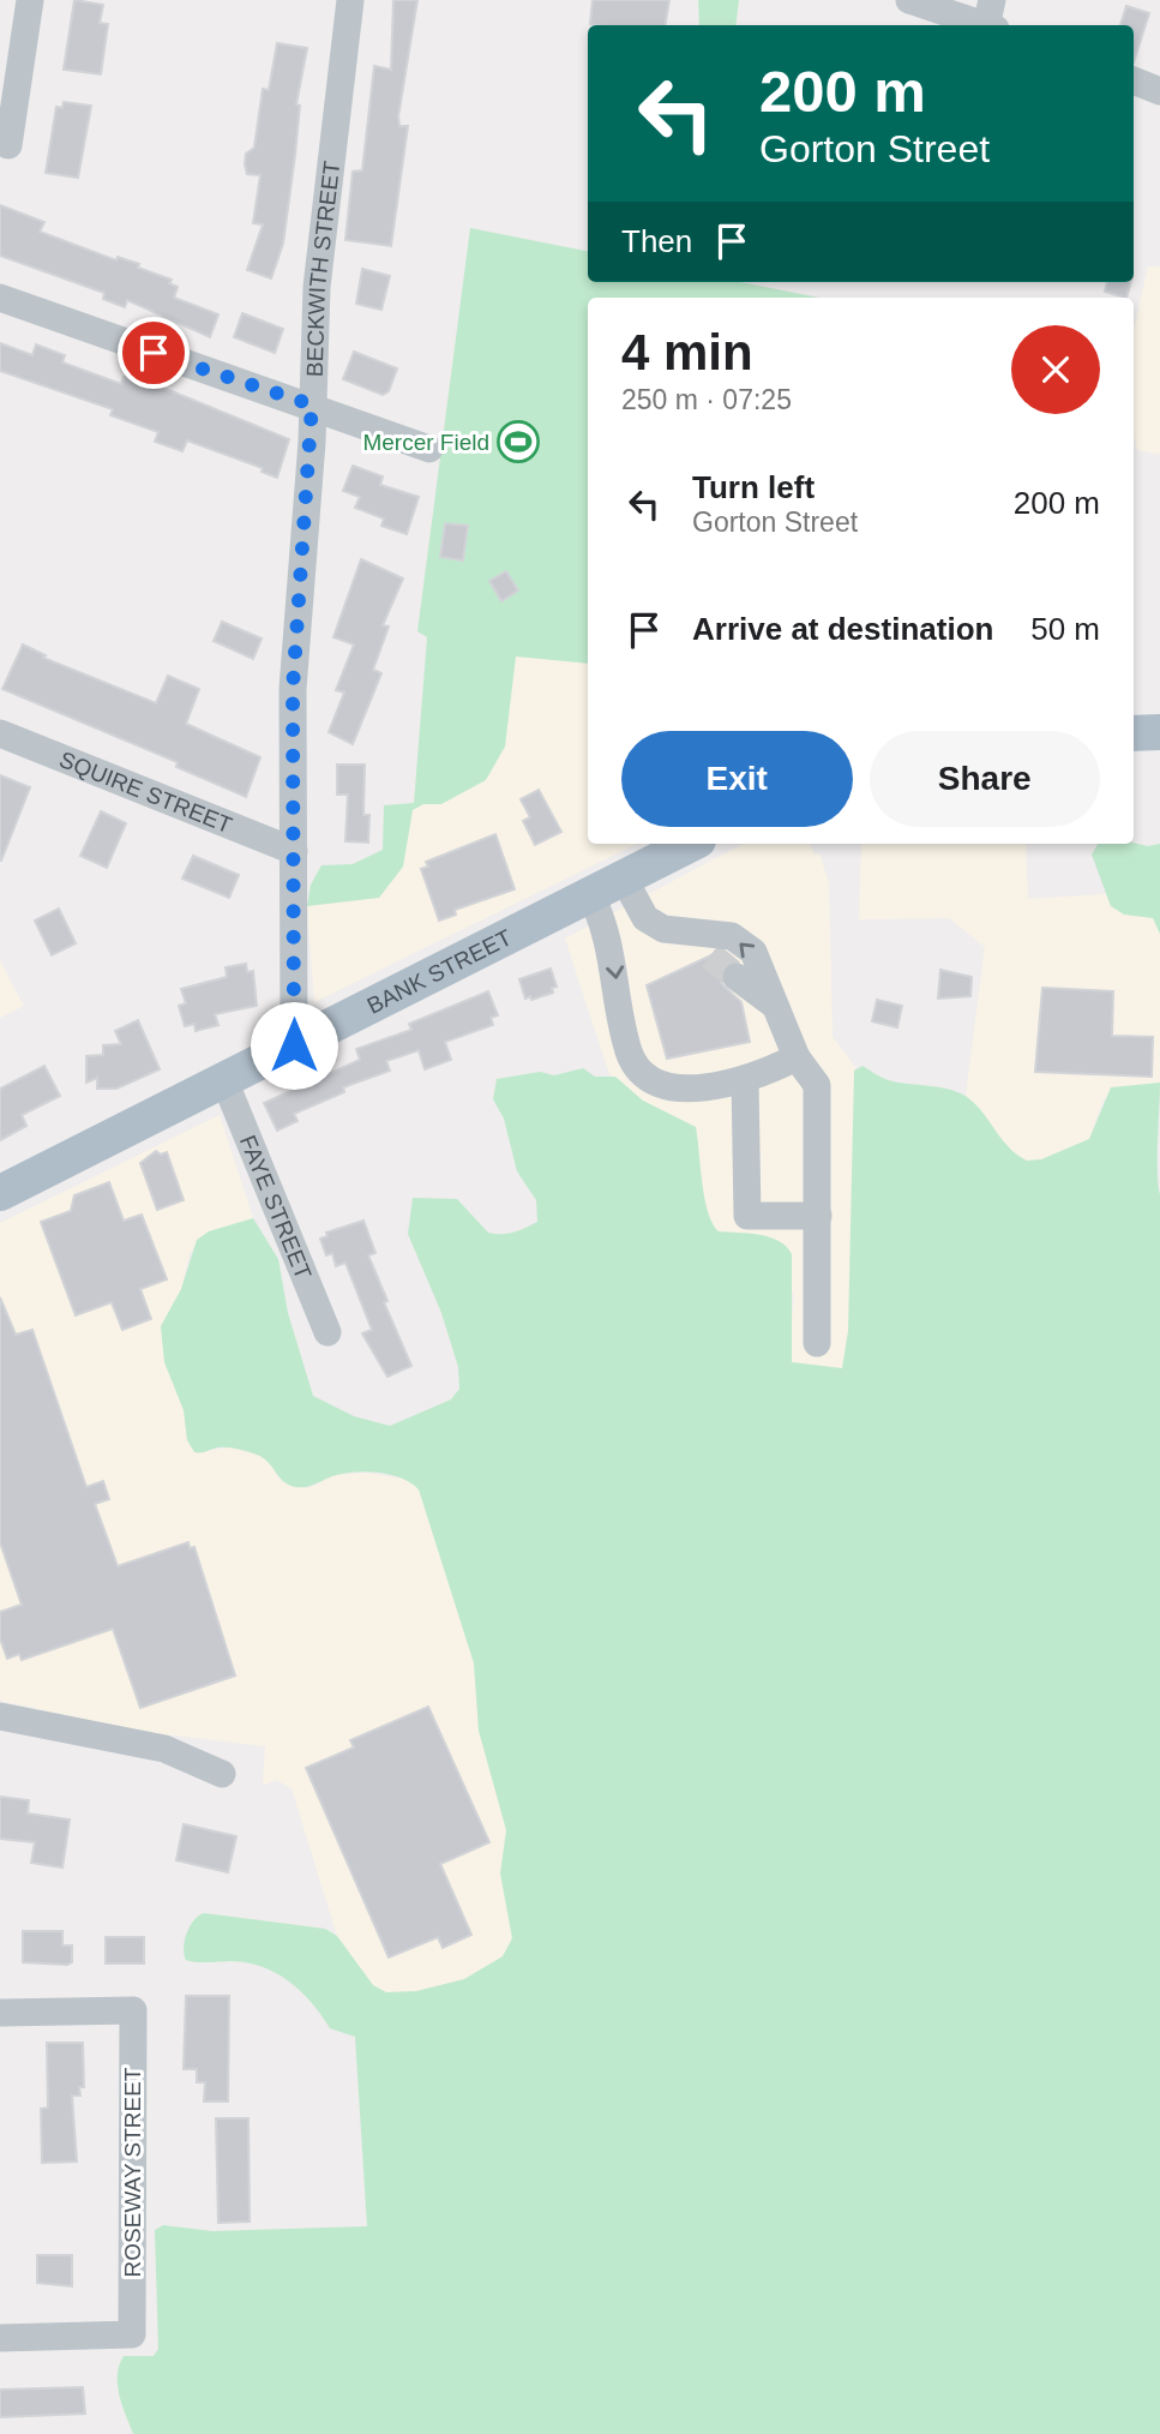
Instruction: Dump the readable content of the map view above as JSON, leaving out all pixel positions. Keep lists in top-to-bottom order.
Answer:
{
  "streets": {
    "main road": ["BANK STREET"],
    "street": [
      "BECKWITH STREET",
      "SQUIRE STREET",
      "FAYE STREET",
      "ROSEWAY STREET"
    ]
  },
  "crossings": [
    ["BECKWITH STREET", "SQUIRE STREET"],
    ["BECKWITH STREET", "BANK STREET"],
    ["BANK STREET", "FAYE STREET"]
  ],
  "places": {
    "sports": ["Mercer Field"]
  },
  "page": {
    "turn": ["200 m", "Gorton Street"],
    "then": "Then",
    "heading": ["4 min", "250 m · 07:25"],
    "list": [
      {
        "name": "Turn left",
        "note": "Gorton Street",
        "value": "200 m"
      },
      {
        "name": "Arrive at destination",
        "value": "50 m"
      }
    ],
    "buttons": ["Exit", "Share"]
  }
}
